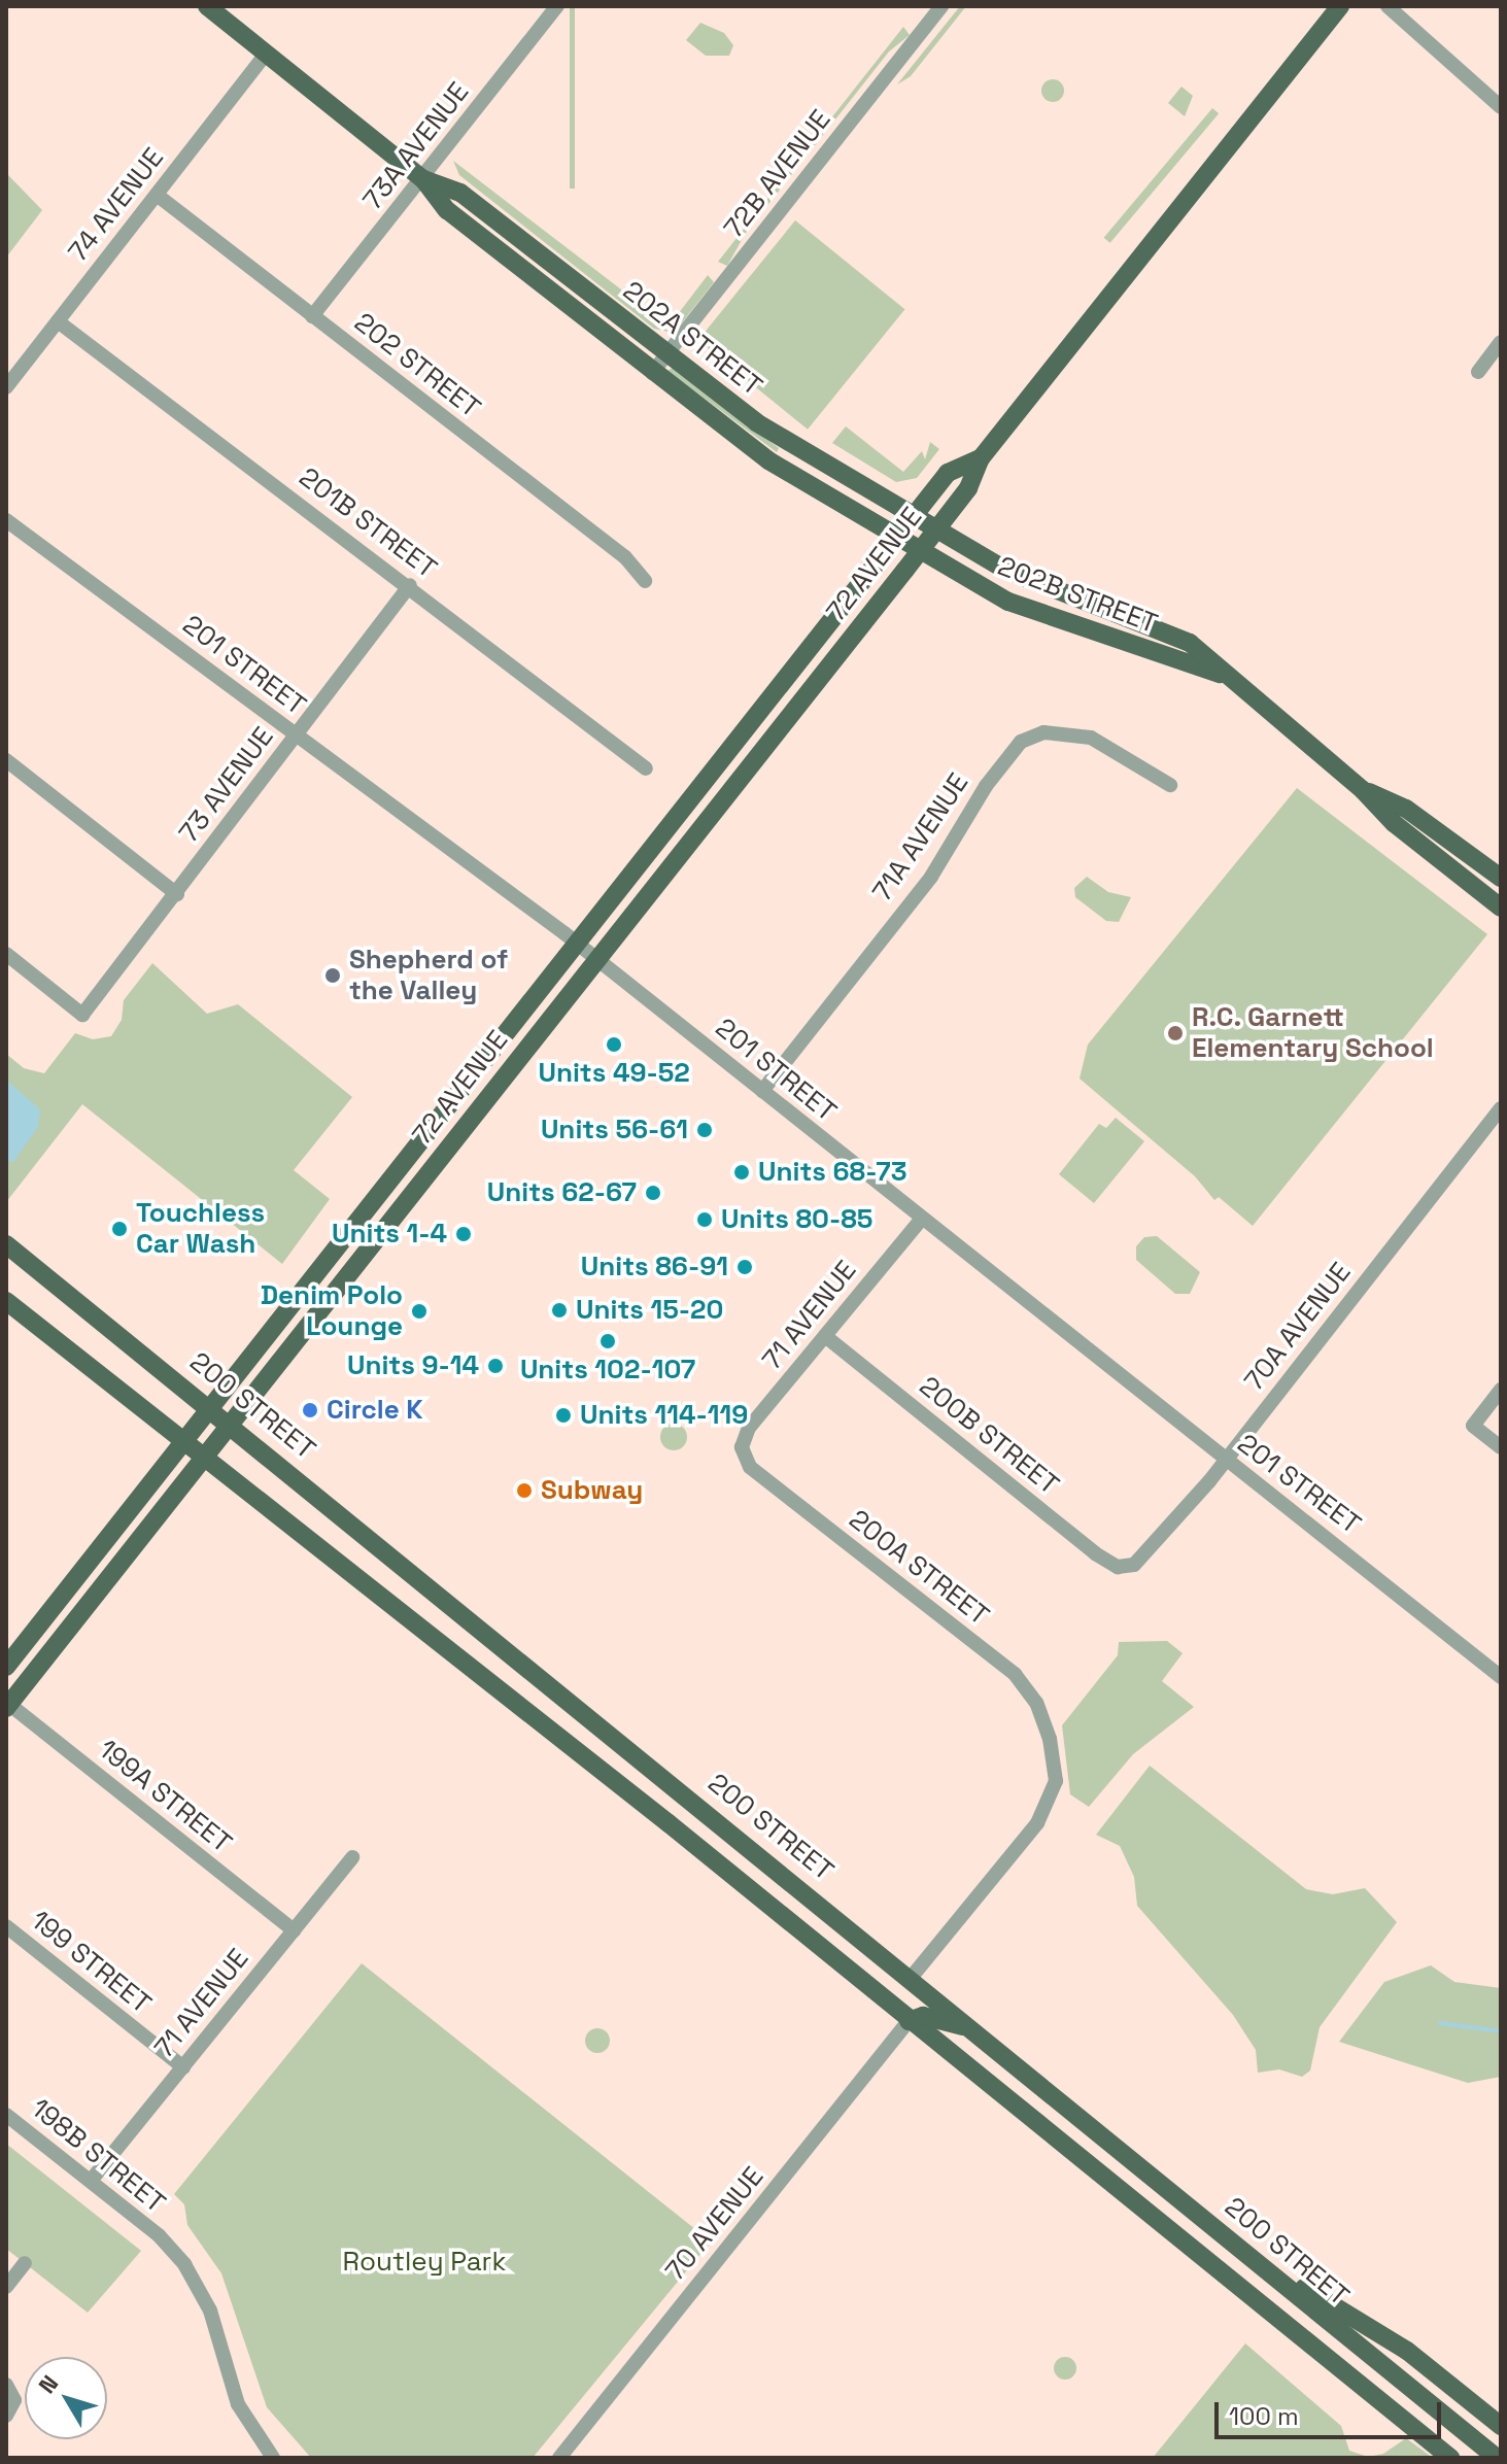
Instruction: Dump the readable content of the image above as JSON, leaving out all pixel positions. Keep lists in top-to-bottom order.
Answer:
{
  "streets": {
    "main road": [
      "202A STREET",
      "72 AVENUE",
      "202B STREET",
      "200 STREET"
    ],
    "street": [
      "73A AVENUE",
      "72B AVENUE",
      "74 AVENUE",
      "202 STREET",
      "201B STREET",
      "201 STREET",
      "73 AVENUE",
      "71A AVENUE",
      "71 AVENUE",
      "70A AVENUE",
      "200B STREET",
      "200A STREET",
      "199A STREET",
      "199 STREET",
      "198B STREET",
      "70 AVENUE"
    ]
  },
  "crossings": [
    ["73A AVENUE", "202A STREET"],
    ["73A AVENUE", "202 STREET"],
    ["72B AVENUE", "202A STREET"],
    ["74 AVENUE", "202A STREET"],
    ["74 AVENUE", "202 STREET"],
    ["74 AVENUE", "201B STREET"],
    ["202A STREET", "72 AVENUE"],
    ["202A STREET", "202B STREET"],
    ["201B STREET", "73 AVENUE"],
    ["72 AVENUE", "202B STREET"],
    ["72 AVENUE", "201 STREET"],
    ["72 AVENUE", "200 STREET"],
    ["72 AVENUE", "199A STREET"],
    ["201 STREET", "73 AVENUE"],
    ["201 STREET", "71A AVENUE"],
    ["201 STREET", "71 AVENUE"],
    ["201 STREET", "70A AVENUE"],
    ["71 AVENUE", "200B STREET"],
    ["71 AVENUE", "200A STREET"],
    ["71 AVENUE", "199A STREET"],
    ["71 AVENUE", "199 STREET"],
    ["71 AVENUE", "198B STREET"],
    ["70A AVENUE", "200B STREET"],
    ["200 STREET", "200A STREET"],
    ["200 STREET", "70 AVENUE"]
  ],
  "parks": ["Routley Park"],
  "places": [
    "Shepherd of the Valley",
    "R.C. Garnett Elementary School",
    "Units 49-52",
    "Units 56-61",
    "Units 68-73",
    "Units 62-67",
    "Units 80-85",
    "Touchless Car Wash",
    "Units 1-4",
    "Units 86-91",
    "Units 15-20",
    "Denim Polo Lounge",
    "Units 102-107",
    "Units 9-14",
    "Circle K",
    "Units 114-119",
    "Subway"
  ],
  "scale_bar": "100 m",
  "north": "top left"
}
